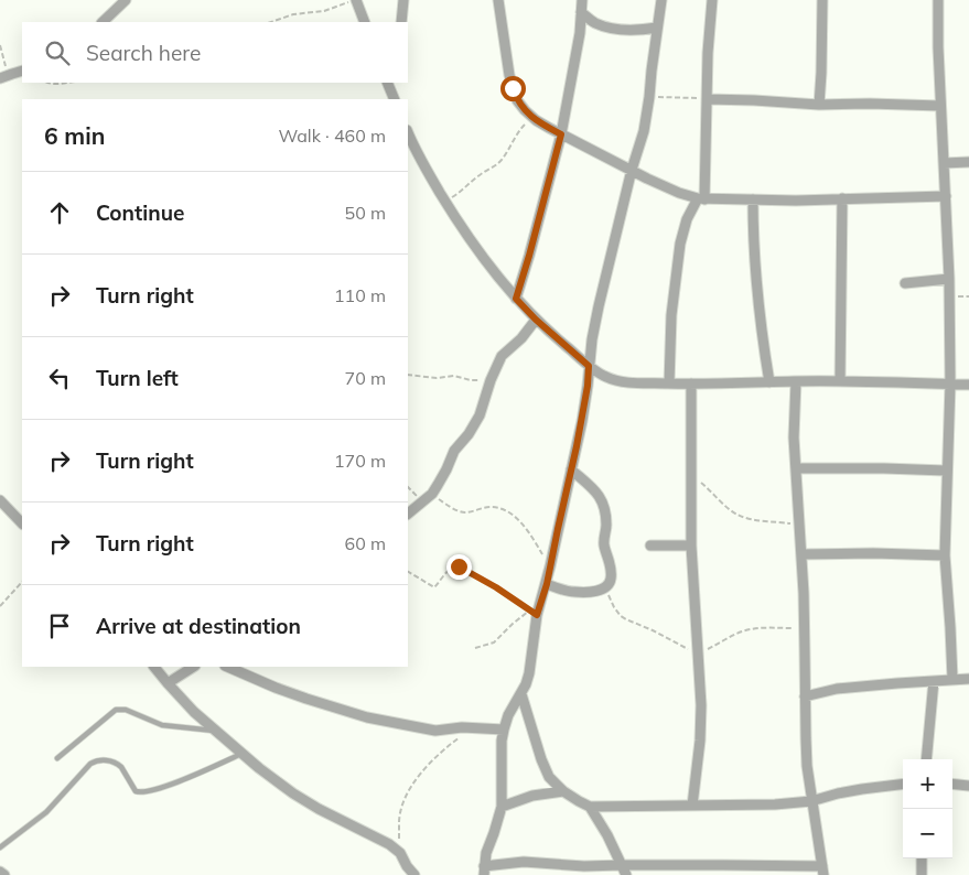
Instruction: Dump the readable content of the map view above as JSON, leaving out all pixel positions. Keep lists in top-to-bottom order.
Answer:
{
  "page": {
    "search": "Search here",
    "heading": ["6 min", "Walk · 460 m"],
    "list": [
      ["Continue", "50 m"],
      ["Turn right", "110 m"],
      ["Turn left", "70 m"],
      ["Turn right", "170 m"],
      ["Turn right", "60 m"],
      "Arrive at destination"
    ],
    "map_buttons": ["+", "−"]
  }
}
